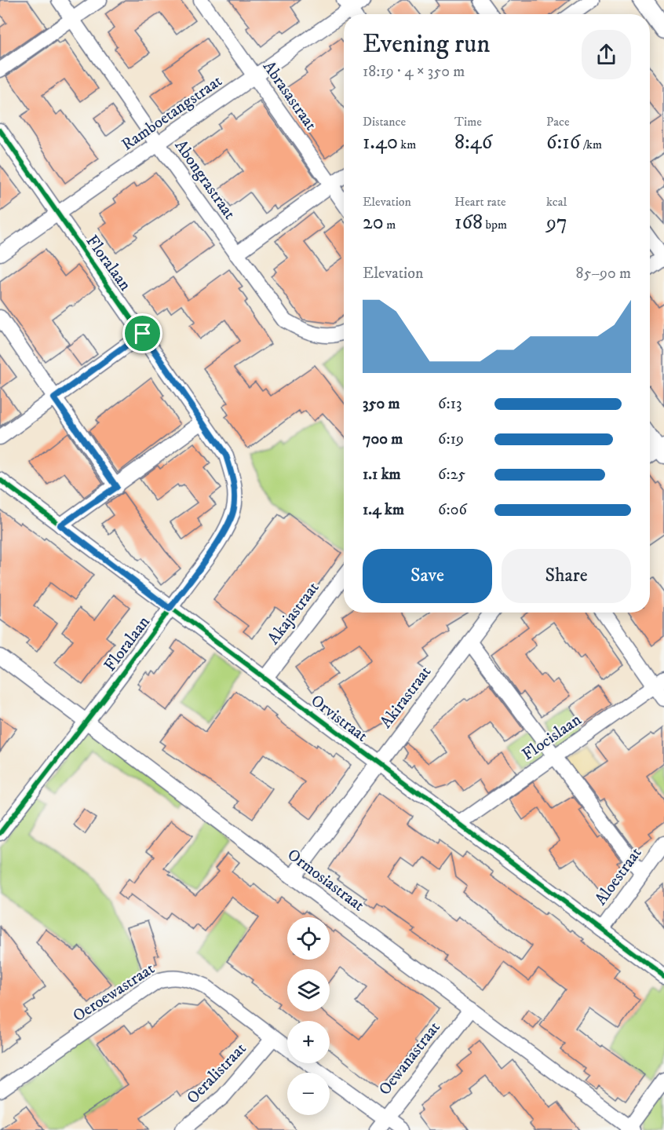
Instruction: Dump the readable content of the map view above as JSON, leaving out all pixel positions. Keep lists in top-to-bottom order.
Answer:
{
  "streets": {
    "street": [
      "Abrasastraat",
      "Ramboetangstraat",
      "Abongrastraat",
      "Floralaan",
      "Akajastraat",
      "Akirastraat",
      "Orvistraat",
      "Flocislaan",
      "Aloestraat",
      "Ormosiastraat",
      "Oeroewastraat",
      "Oewanastraat",
      "Oeralistraat"
    ]
  },
  "crossings": [
    ["Abrasastraat", "Ramboetangstraat"],
    ["Ramboetangstraat", "Abongrastraat"],
    ["Ramboetangstraat", "Floralaan"],
    ["Floralaan", "Orvistraat"],
    ["Floralaan", "Ormosiastraat"],
    ["Akajastraat", "Orvistraat"],
    ["Akirastraat", "Orvistraat"],
    ["Akirastraat", "Ormosiastraat"],
    ["Orvistraat", "Flocislaan"],
    ["Orvistraat", "Aloestraat"],
    ["Ormosiastraat", "Oewanastraat"],
    ["Oeroewastraat", "Oewanastraat"],
    ["Oeroewastraat", "Oeralistraat"]
  ],
  "page": {
    "heading": ["Evening run", "18:19 · 4 × 350 m"],
    "stats": [
      ["Distance", "1.40 km"],
      ["Time", "8:46"],
      ["Pace", "6:16 /km"],
      ["Elevation", "20 m"],
      ["Heart rate", "168 bpm"],
      ["kcal", "97"]
    ],
    "chart": ["Elevation", "85–90 m"],
    "list": [
      {
        "name": "350 m",
        "note": "6:13"
      },
      {
        "name": "700 m",
        "note": "6:19"
      },
      {
        "name": "1.1 km",
        "note": "6:25"
      },
      {
        "name": "1.4 km",
        "note": "6:06"
      }
    ],
    "buttons": ["Save", "Share"],
    "map_buttons": ["+", "−"]
  }
}
